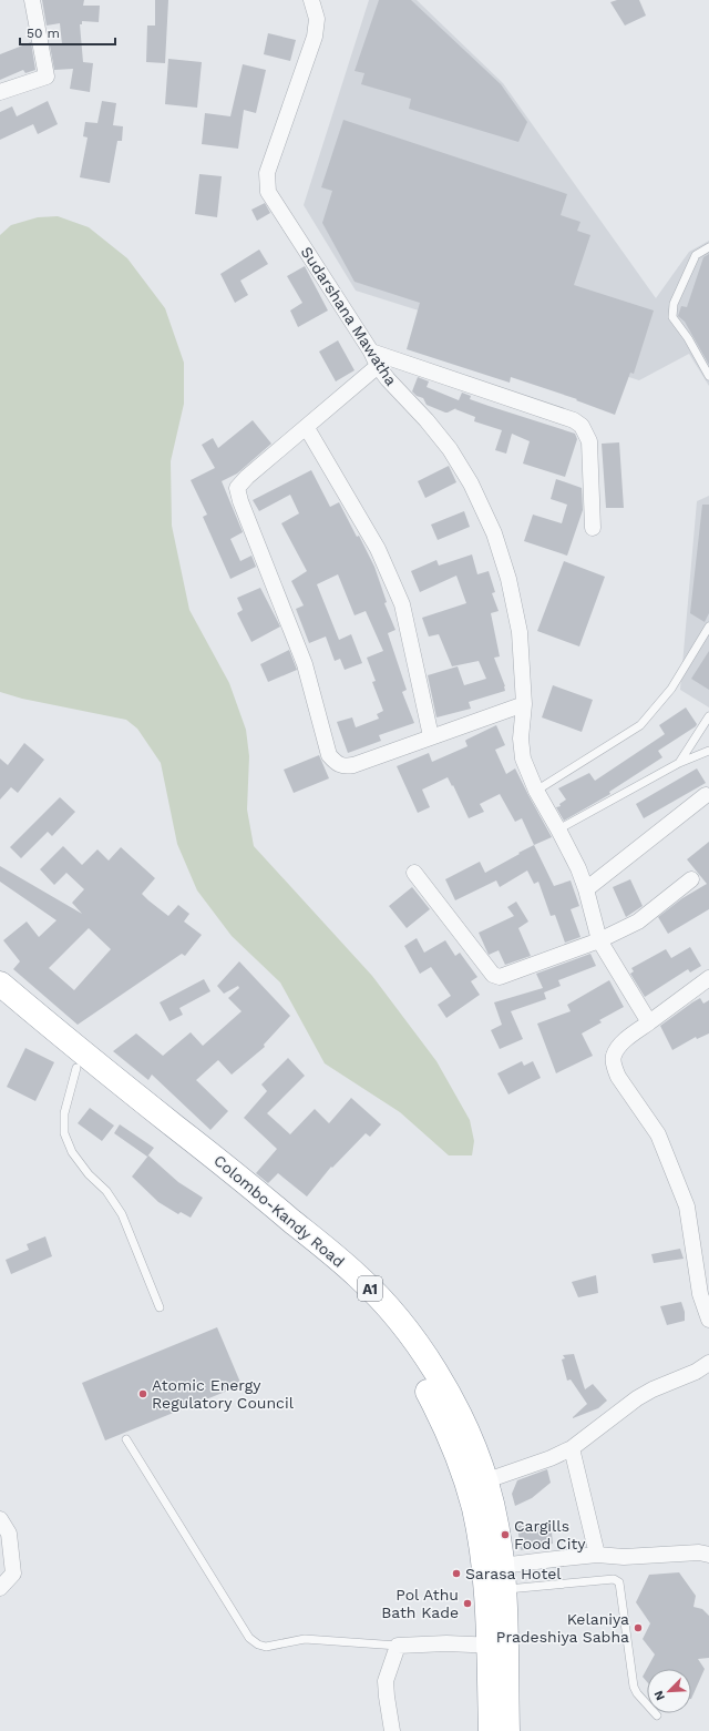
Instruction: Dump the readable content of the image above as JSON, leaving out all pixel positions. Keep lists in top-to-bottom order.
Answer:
{
  "streets": {
    "highway": ["Colombo-Kandy Road", "A1"],
    "street": ["Sudarshana Mawatha"]
  },
  "places": [
    "Atomic Energy Regulatory Council",
    "Cargills Food City",
    "Sarasa Hotel",
    "Pol Athu Bath Kade",
    "Kelaniya Pradeshiya Sabha"
  ],
  "scale_bar": "50 m",
  "north": "bottom left"
}
